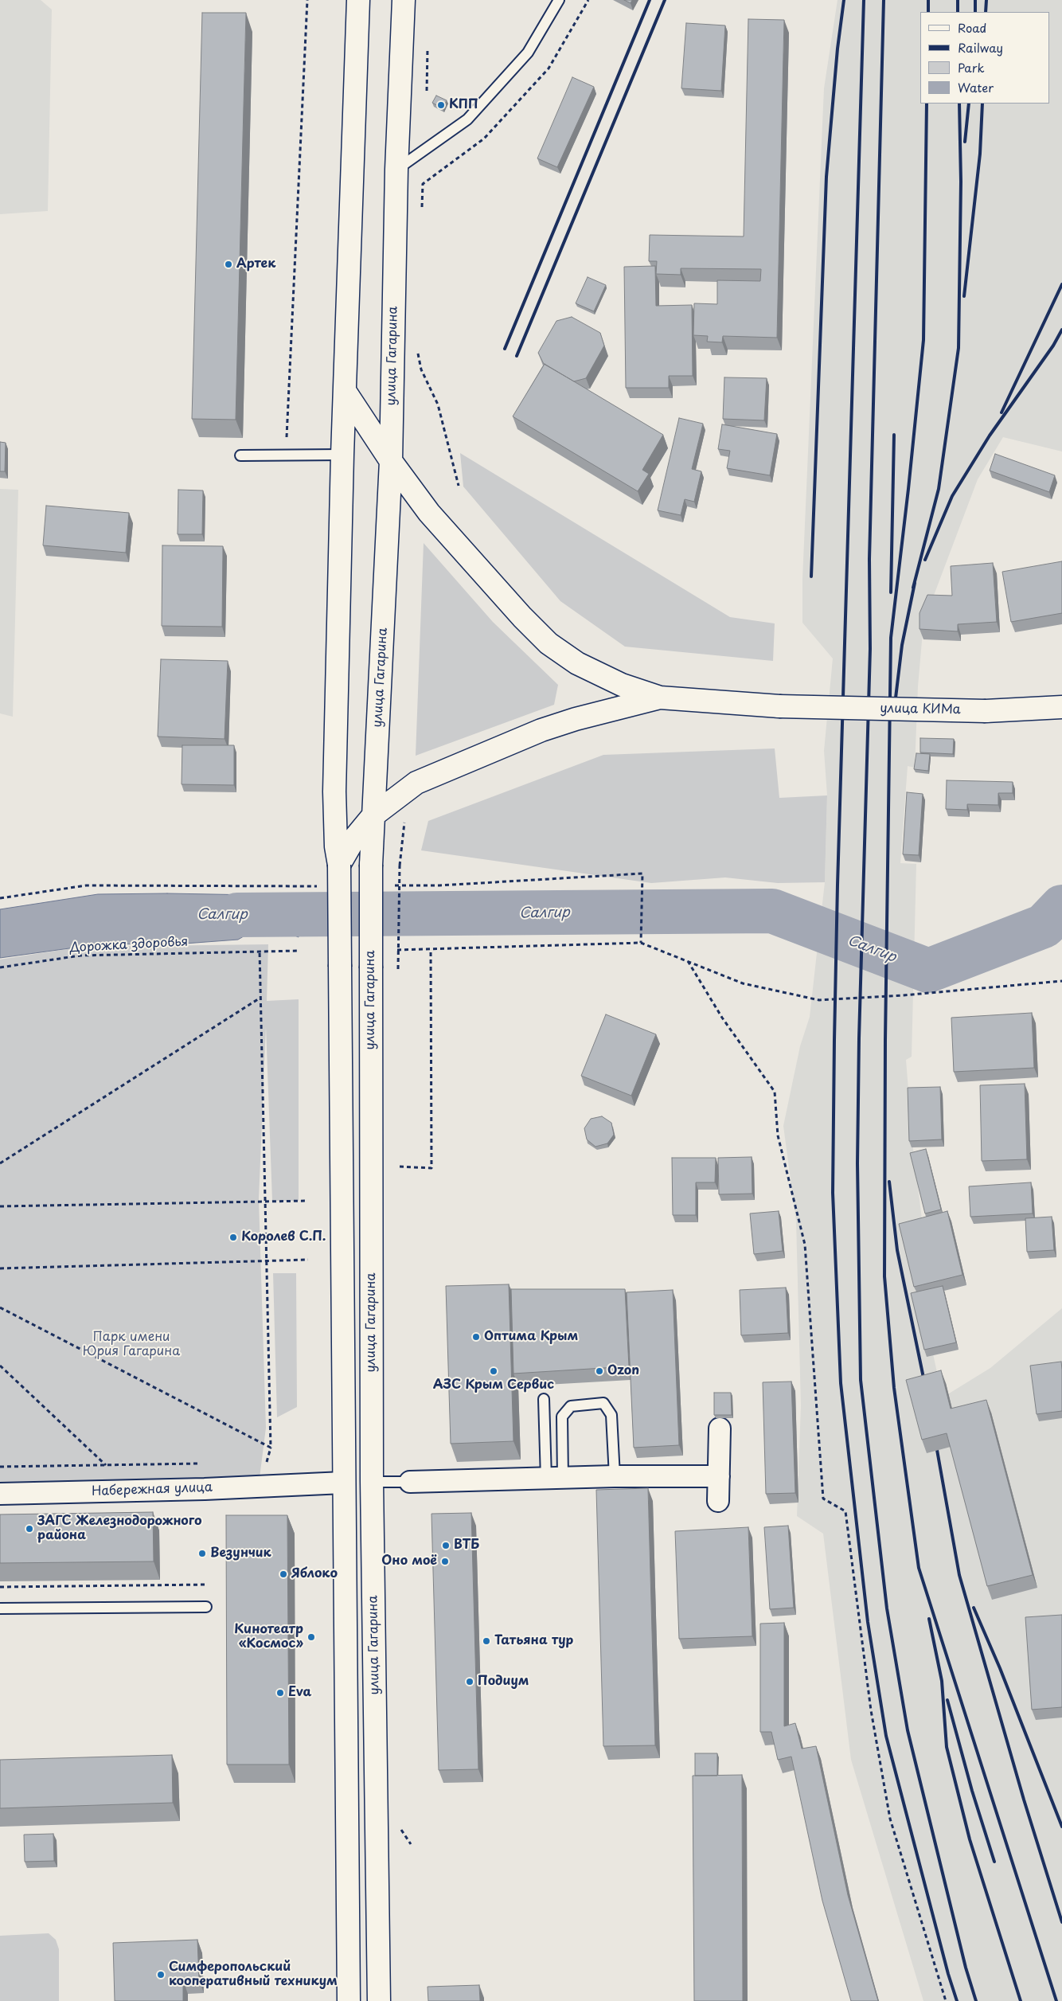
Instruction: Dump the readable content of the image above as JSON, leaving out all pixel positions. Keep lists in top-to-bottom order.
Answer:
{
  "streets": {
    "main road": ["улица Гагарина", "улица КИМа"],
    "street": ["Набережная улица"],
    "path": ["Дорожка здоровья"]
  },
  "water": ["Салгир"],
  "parks": ["Парк имени Юрия Гагарина"],
  "places": [
    "КПП",
    "Артек",
    "Королев С.П.",
    "Оптима Крым",
    "АЗС Крым Сервис",
    "Ozon",
    "ЗАГС Железнодорожного района",
    "ВТБ",
    "Везунчик",
    "Оно моё",
    "Яблоко",
    "Кинотеатр «Космос»",
    "Татьяна тур",
    "Подиум",
    "Eva",
    "Симферопольский кооперативный техникум"
  ],
  "legend": [
    "Road",
    "Railway",
    "Park",
    "Water"
  ]
}
